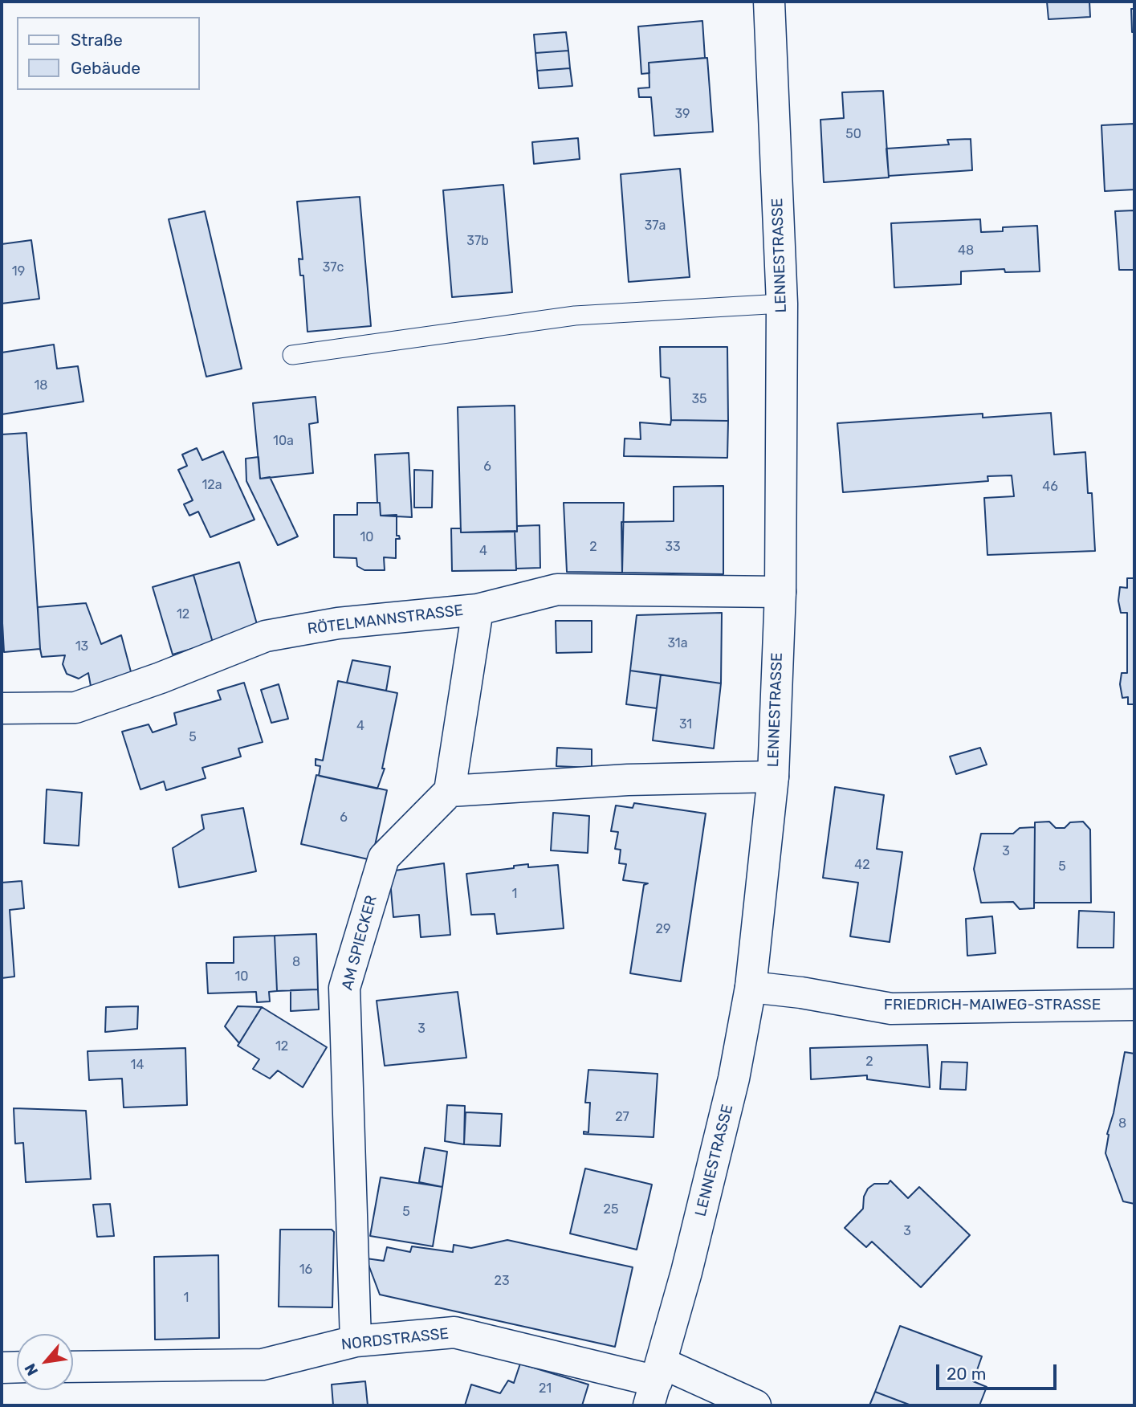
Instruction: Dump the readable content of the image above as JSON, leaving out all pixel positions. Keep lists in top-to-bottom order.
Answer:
{
  "streets": {
    "street": [
      "LENNESTRASSE",
      "RÖTELMANNSTRASSE",
      "AM SPIECKER",
      "FRIEDRICH-MAIWEG-STRASSE",
      "NORDSTRASSE"
    ]
  },
  "crossings": [
    ["LENNESTRASSE", "RÖTELMANNSTRASSE"],
    ["LENNESTRASSE", "FRIEDRICH-MAIWEG-STRASSE"],
    ["LENNESTRASSE", "NORDSTRASSE"],
    ["AM SPIECKER", "NORDSTRASSE"]
  ],
  "house_numbers": [
    "39",
    "50",
    "37a",
    "37b",
    "48",
    "37c",
    "19",
    "18",
    "35",
    "10a",
    "6",
    "12a",
    "46",
    "10",
    "2",
    "33",
    "4",
    "12",
    "31a",
    "13",
    "31",
    "4",
    "5",
    "6",
    "3",
    "42",
    "5",
    "1",
    "29",
    "8",
    "10",
    "3",
    "12",
    "2",
    "14",
    "27",
    "8",
    "25",
    "5",
    "3",
    "16",
    "23",
    "1",
    "21"
  ],
  "legend": ["Straße", "Gebäude"],
  "scale_bar": "20 m",
  "north": "bottom left"
}
